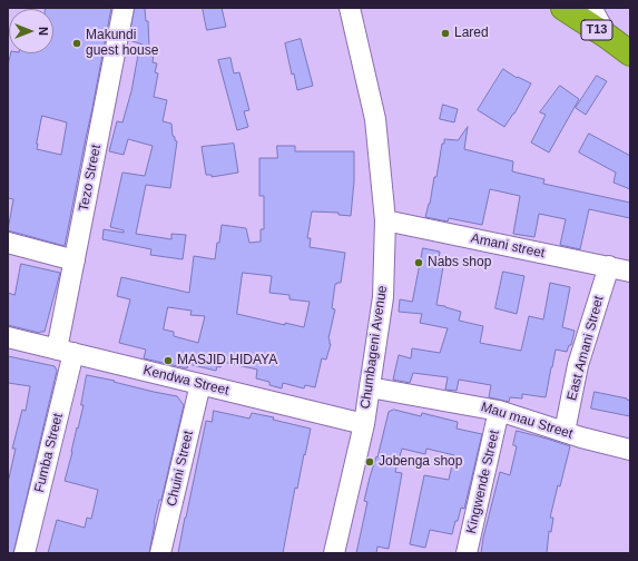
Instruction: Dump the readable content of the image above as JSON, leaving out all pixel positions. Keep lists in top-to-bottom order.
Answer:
{
  "streets": {
    "highway": ["T13"],
    "street": [
      "Tezo Street",
      "Amani street",
      "Chumbageni Avenue",
      "East Amani Street",
      "Kendwa Street",
      "Mau mau Street",
      "Fumba Street",
      "Chuini Street",
      "Kingwende Street"
    ]
  },
  "crossings": [
    ["Tezo Street", "Kendwa Street"],
    ["Tezo Street", "Fumba Street"],
    ["Amani street", "Chumbageni Avenue"],
    ["Amani street", "East Amani Street"],
    ["Chumbageni Avenue", "Kendwa Street"],
    ["Chumbageni Avenue", "Mau mau Street"],
    ["East Amani Street", "Mau mau Street"],
    ["Kendwa Street", "Fumba Street"],
    ["Kendwa Street", "Chuini Street"],
    ["Mau mau Street", "Kingwende Street"]
  ],
  "places": [
    "Lared",
    "Makundi guest house",
    "Nabs shop",
    "MASJID HIDAYA",
    "Jobenga shop"
  ],
  "north": "right"
}
